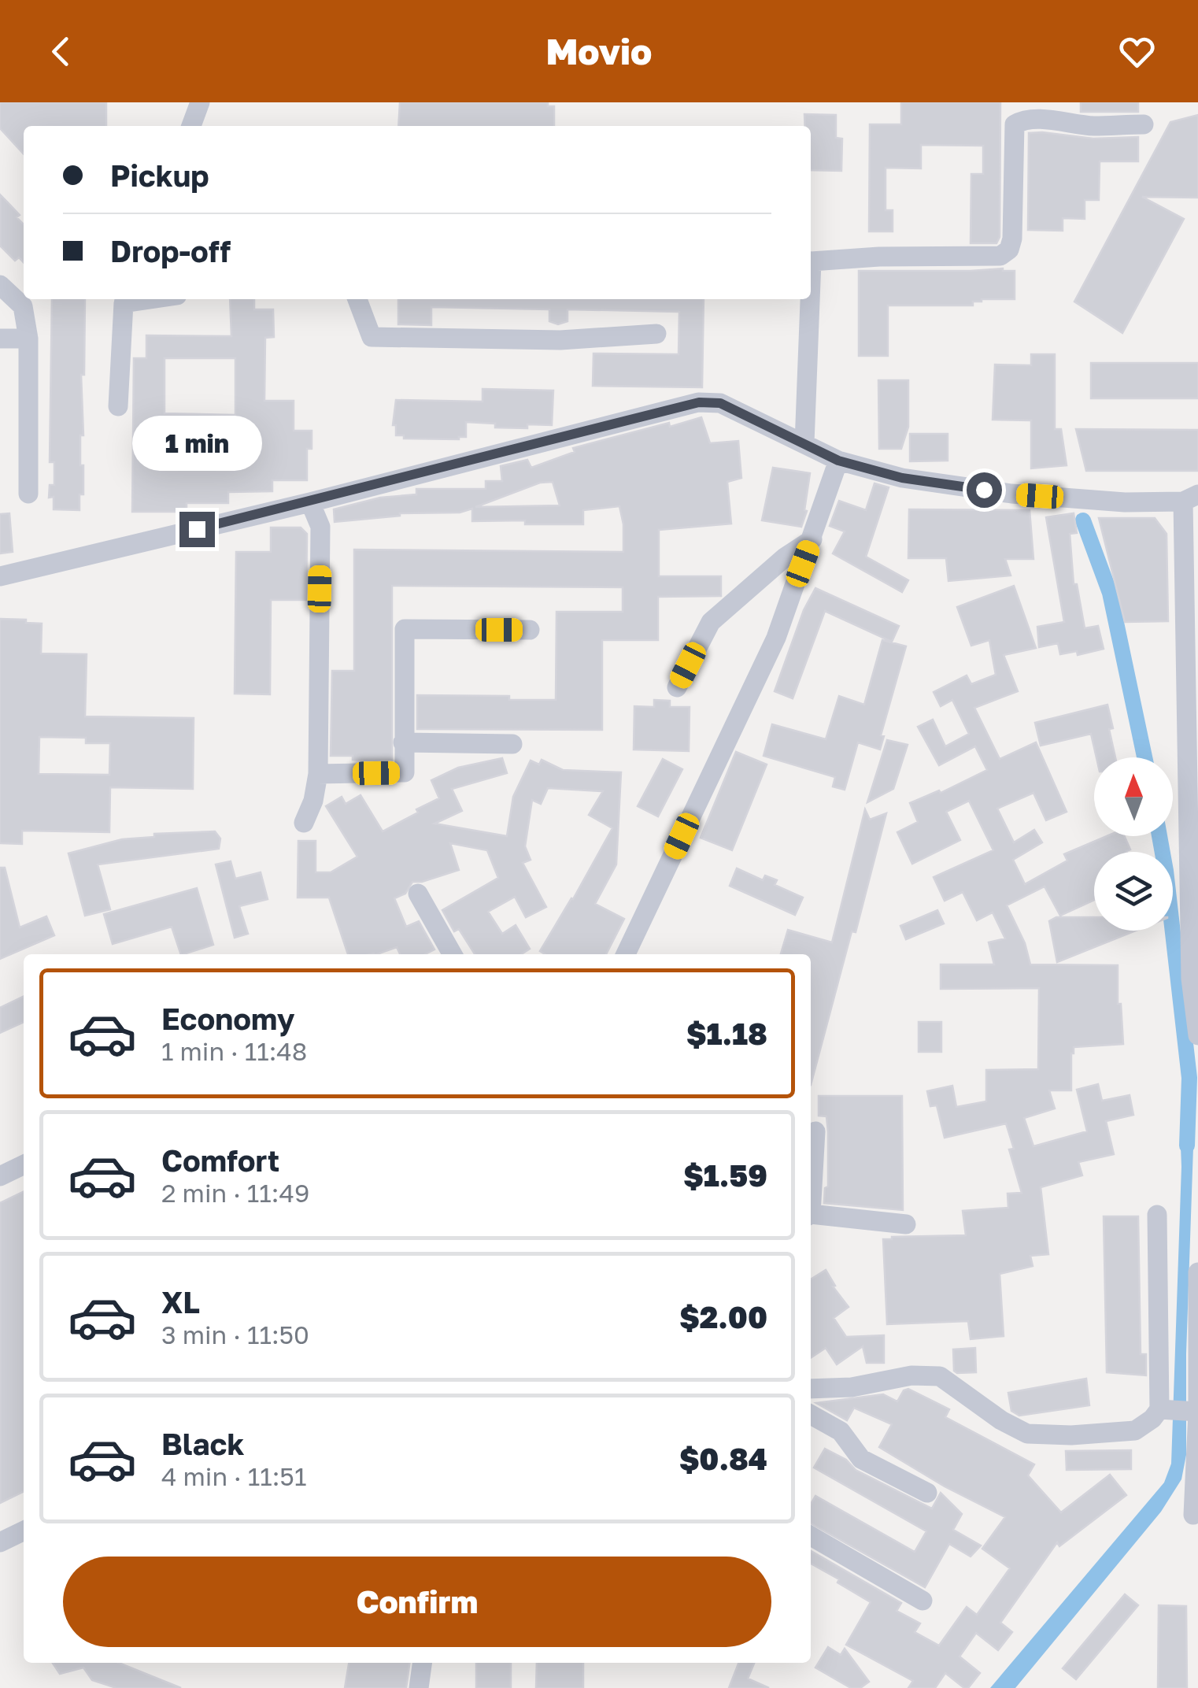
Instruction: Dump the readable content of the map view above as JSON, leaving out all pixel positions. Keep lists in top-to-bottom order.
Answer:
{
  "north": "top",
  "page": {
    "header": "Movio",
    "banner": ["Pickup", "Drop-off"],
    "bubble": "1 min",
    "list": [
      {
        "name": "Economy",
        "note": "1 min · 11:48",
        "value": "$1.18"
      },
      {
        "name": "Comfort",
        "note": "2 min · 11:49",
        "value": "$1.59"
      },
      {
        "name": "XL",
        "note": "3 min · 11:50",
        "value": "$2.00"
      },
      {
        "name": "Black",
        "note": "4 min · 11:51",
        "value": "$0.84"
      }
    ],
    "buttons": "Confirm"
  }
}
